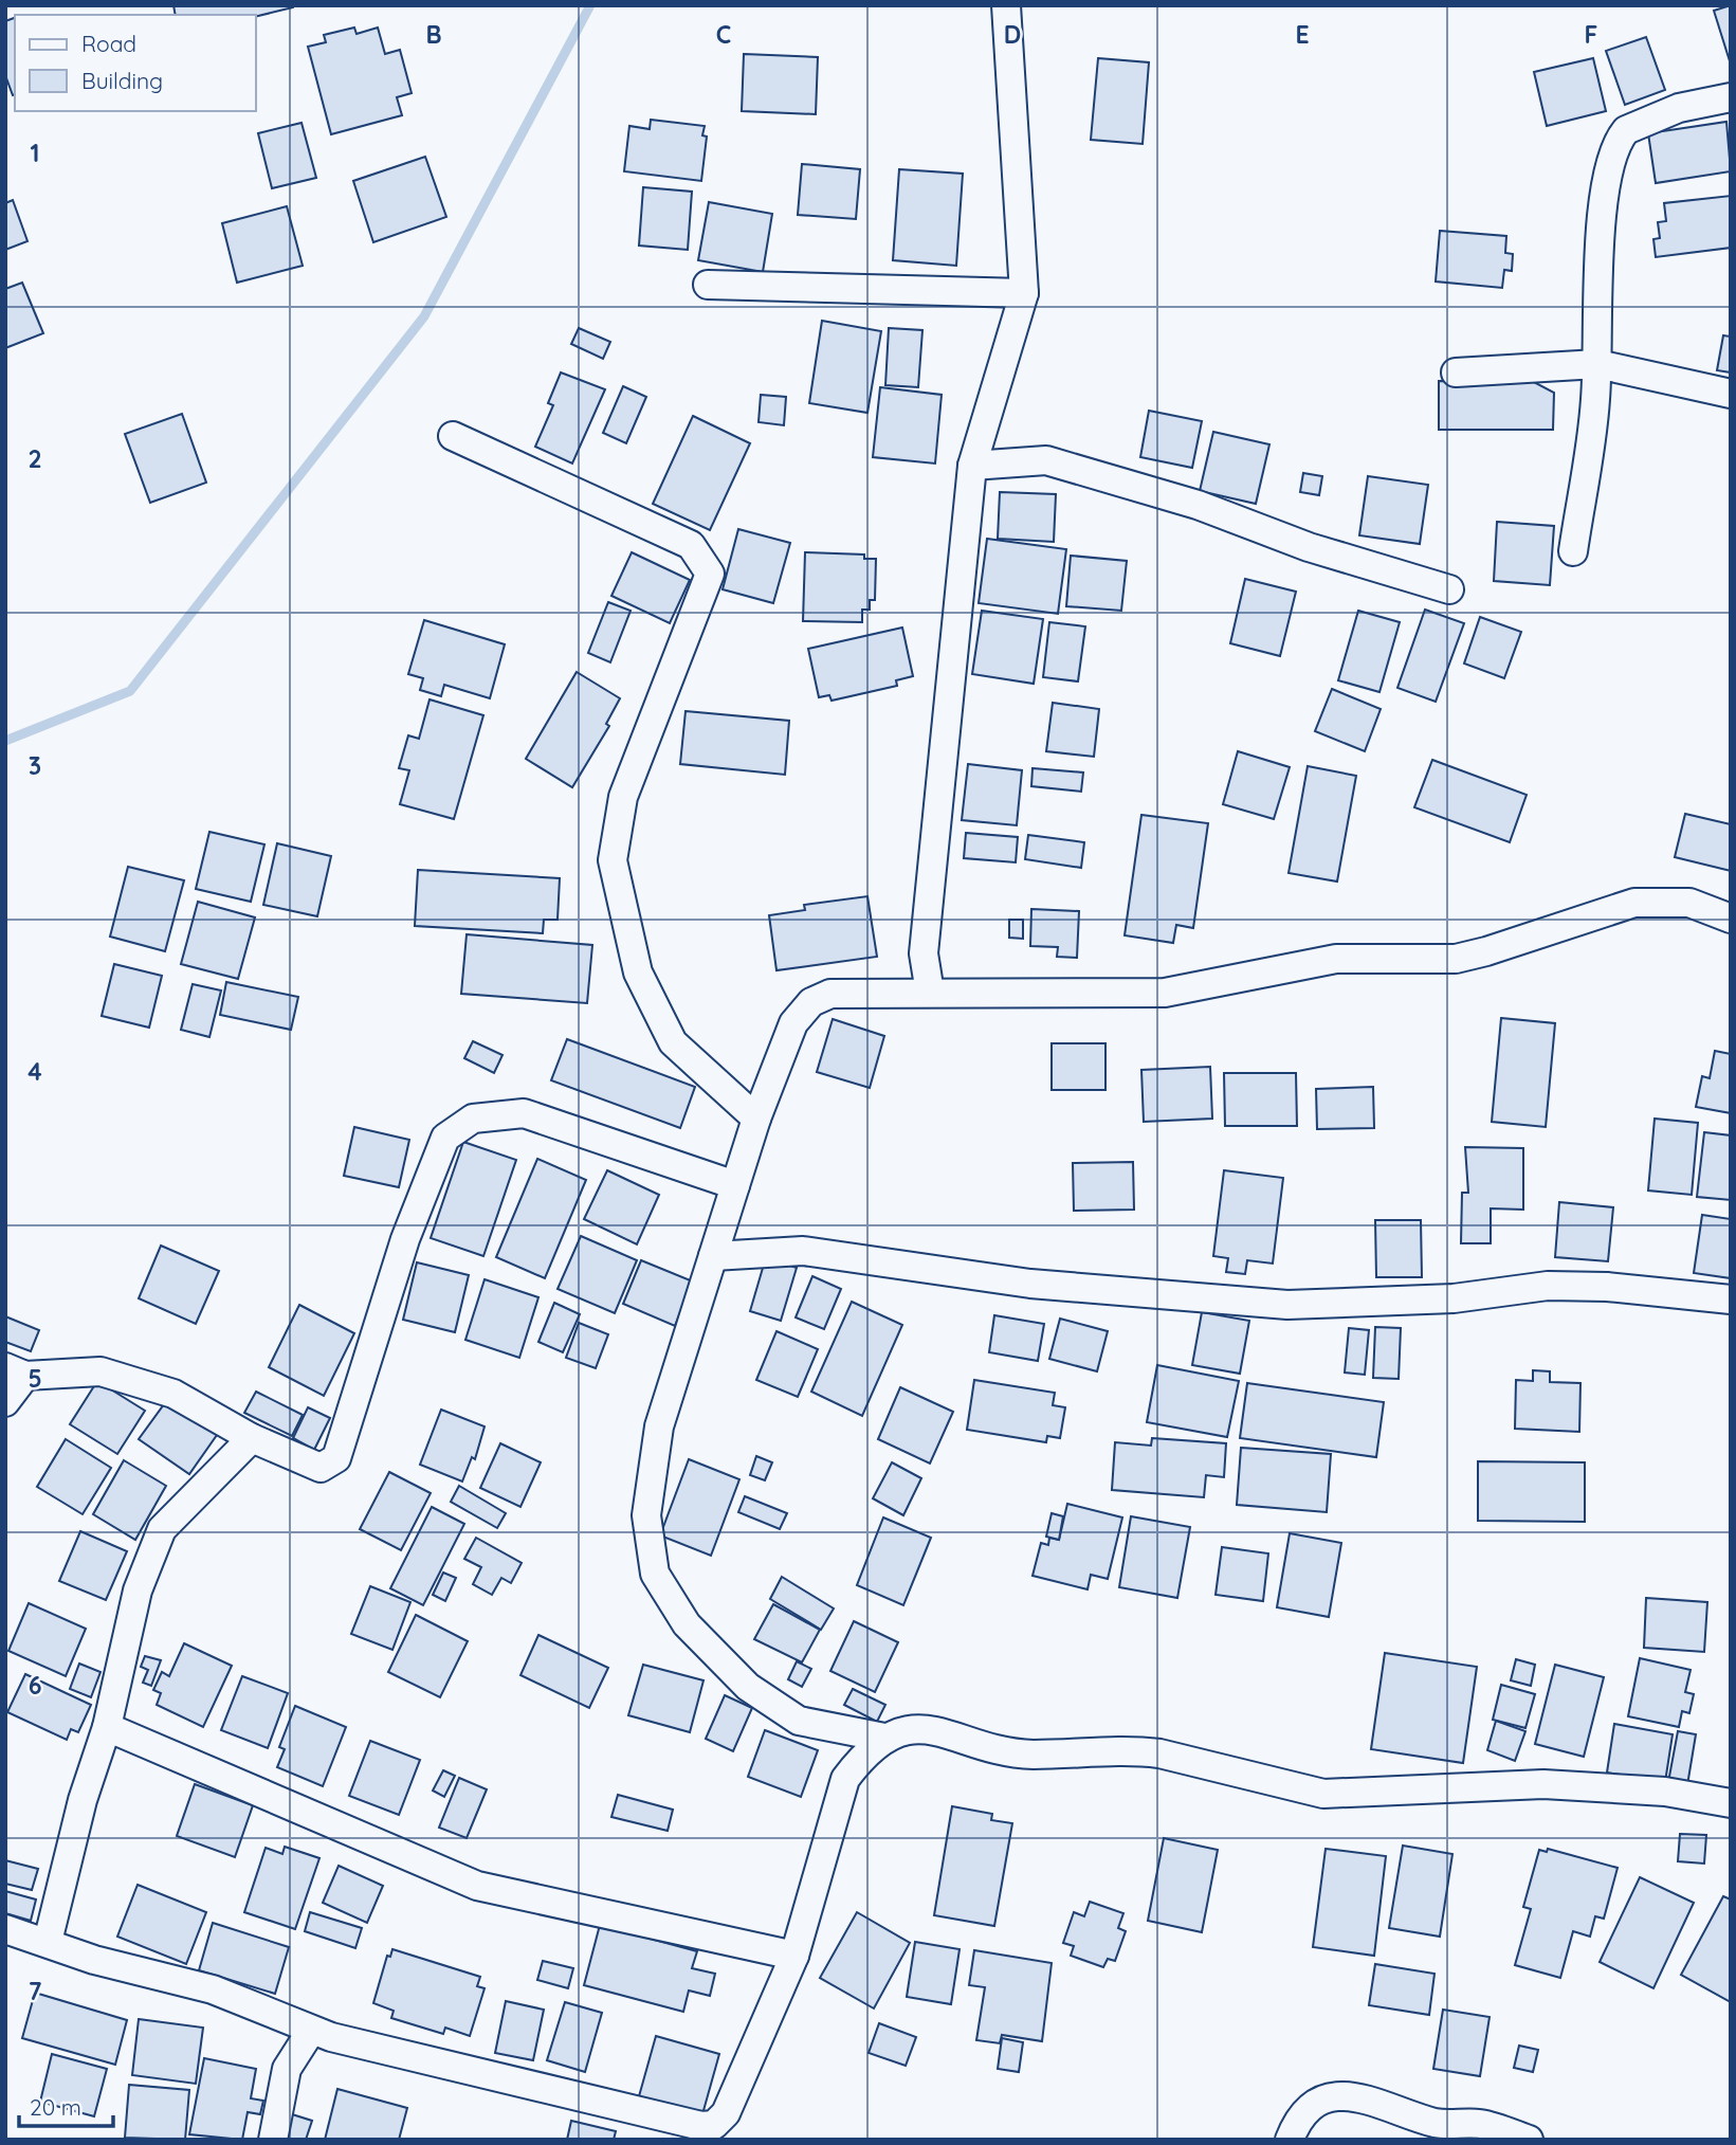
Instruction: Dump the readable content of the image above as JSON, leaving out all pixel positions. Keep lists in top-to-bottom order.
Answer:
{
  "legend": ["Road", "Building"],
  "scale_bar": "20 m",
  "grid": {
    "columns": [
      "B",
      "C",
      "D",
      "E",
      "F"
    ],
    "rows": [
      "1",
      "2",
      "3",
      "4",
      "5",
      "6",
      "7"
    ]
  }
}
